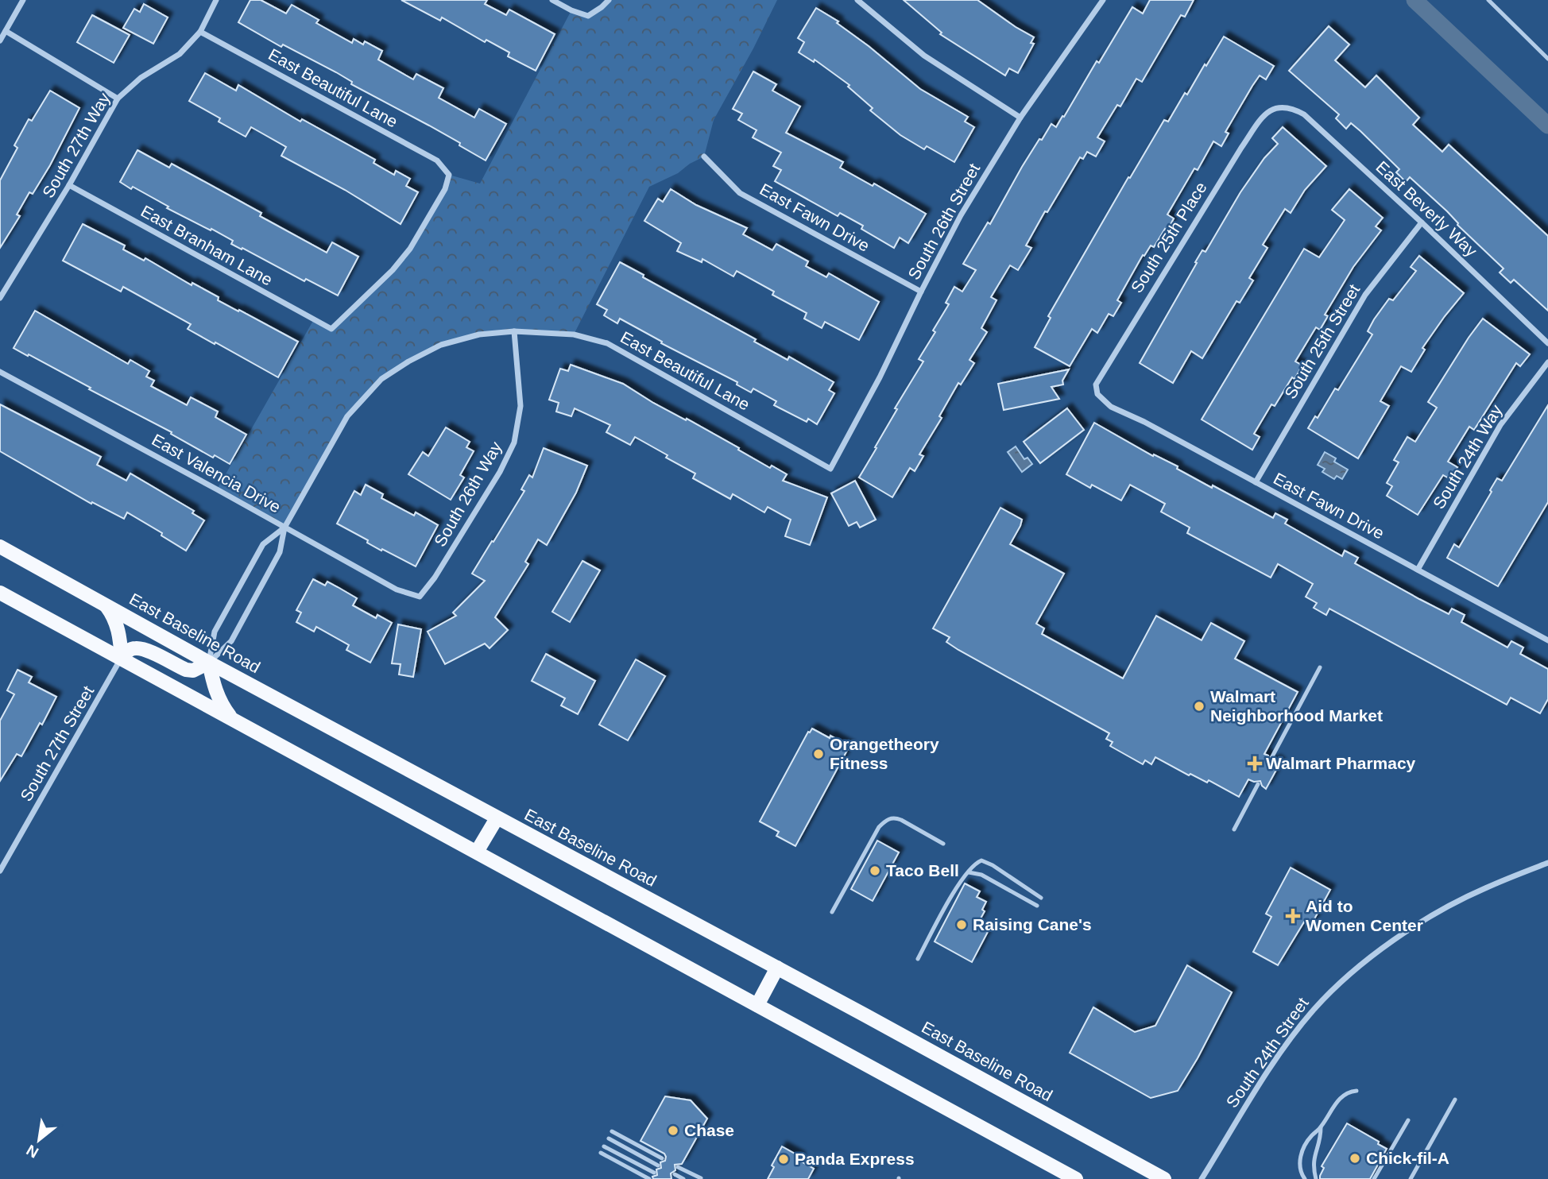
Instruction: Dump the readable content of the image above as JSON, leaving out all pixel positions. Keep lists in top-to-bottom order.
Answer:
{
  "streets": {
    "main road": ["East Baseline Road"],
    "street": [
      "East Beautiful Lane",
      "South 27th Way",
      "East Beverly Way",
      "East Fawn Drive",
      "South 26th Street",
      "South 25th Place",
      "East Branham Lane",
      "South 25th Street",
      "South 24th Way",
      "East Valencia Drive",
      "South 26th Way",
      "South 27th Street",
      "South 24th Street"
    ]
  },
  "crossings": [
    ["East Beautiful Lane", "South 27th Way"],
    ["East Beautiful Lane", "South 26th Street"],
    ["East Beautiful Lane", "East Branham Lane"],
    ["East Beautiful Lane", "South 26th Way"],
    ["South 27th Way", "East Branham Lane"],
    ["East Beverly Way", "South 25th Place"],
    ["East Beverly Way", "South 25th Street"],
    ["East Fawn Drive", "South 26th Street"],
    ["East Fawn Drive", "South 25th Place"],
    ["East Fawn Drive", "South 25th Street"],
    ["East Fawn Drive", "South 24th Way"],
    ["East Valencia Drive", "South 26th Way"]
  ],
  "places": {
    "other": [
      "Walmart Neighborhood Market",
      "Orangetheory Fitness",
      "Taco Bell",
      "Raising Cane's",
      "Chase",
      "Chick-fil-A",
      "Panda Express"
    ],
    "health": ["Walmart Pharmacy", "Aid to Women Center"]
  },
  "north": "bottom left"
}
